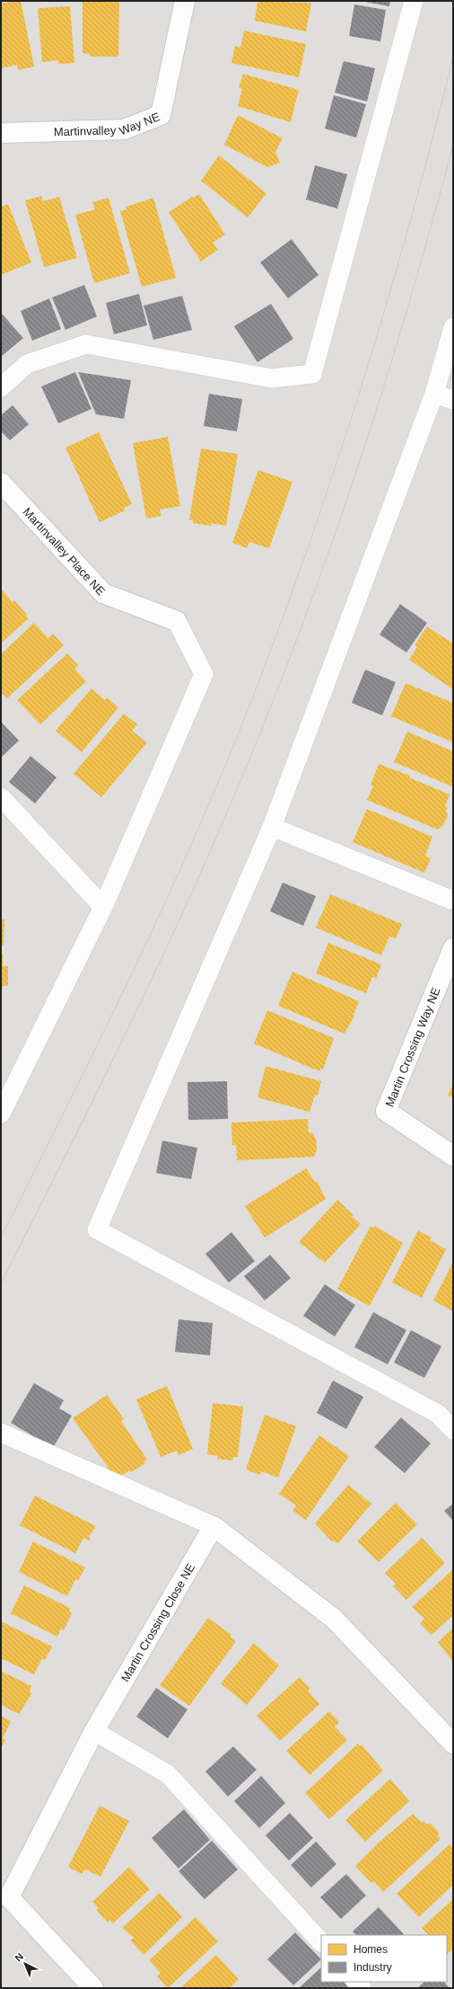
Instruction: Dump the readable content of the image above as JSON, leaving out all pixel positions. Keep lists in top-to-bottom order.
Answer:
{
  "streets": {
    "street": [
      "Martinvalley Way NE",
      "Martinvalley Place NE",
      "Martin Crossing Way NE",
      "Martin Crossing Close NE"
    ]
  },
  "legend": ["Homes", "Industry"],
  "north": "top left"
}
